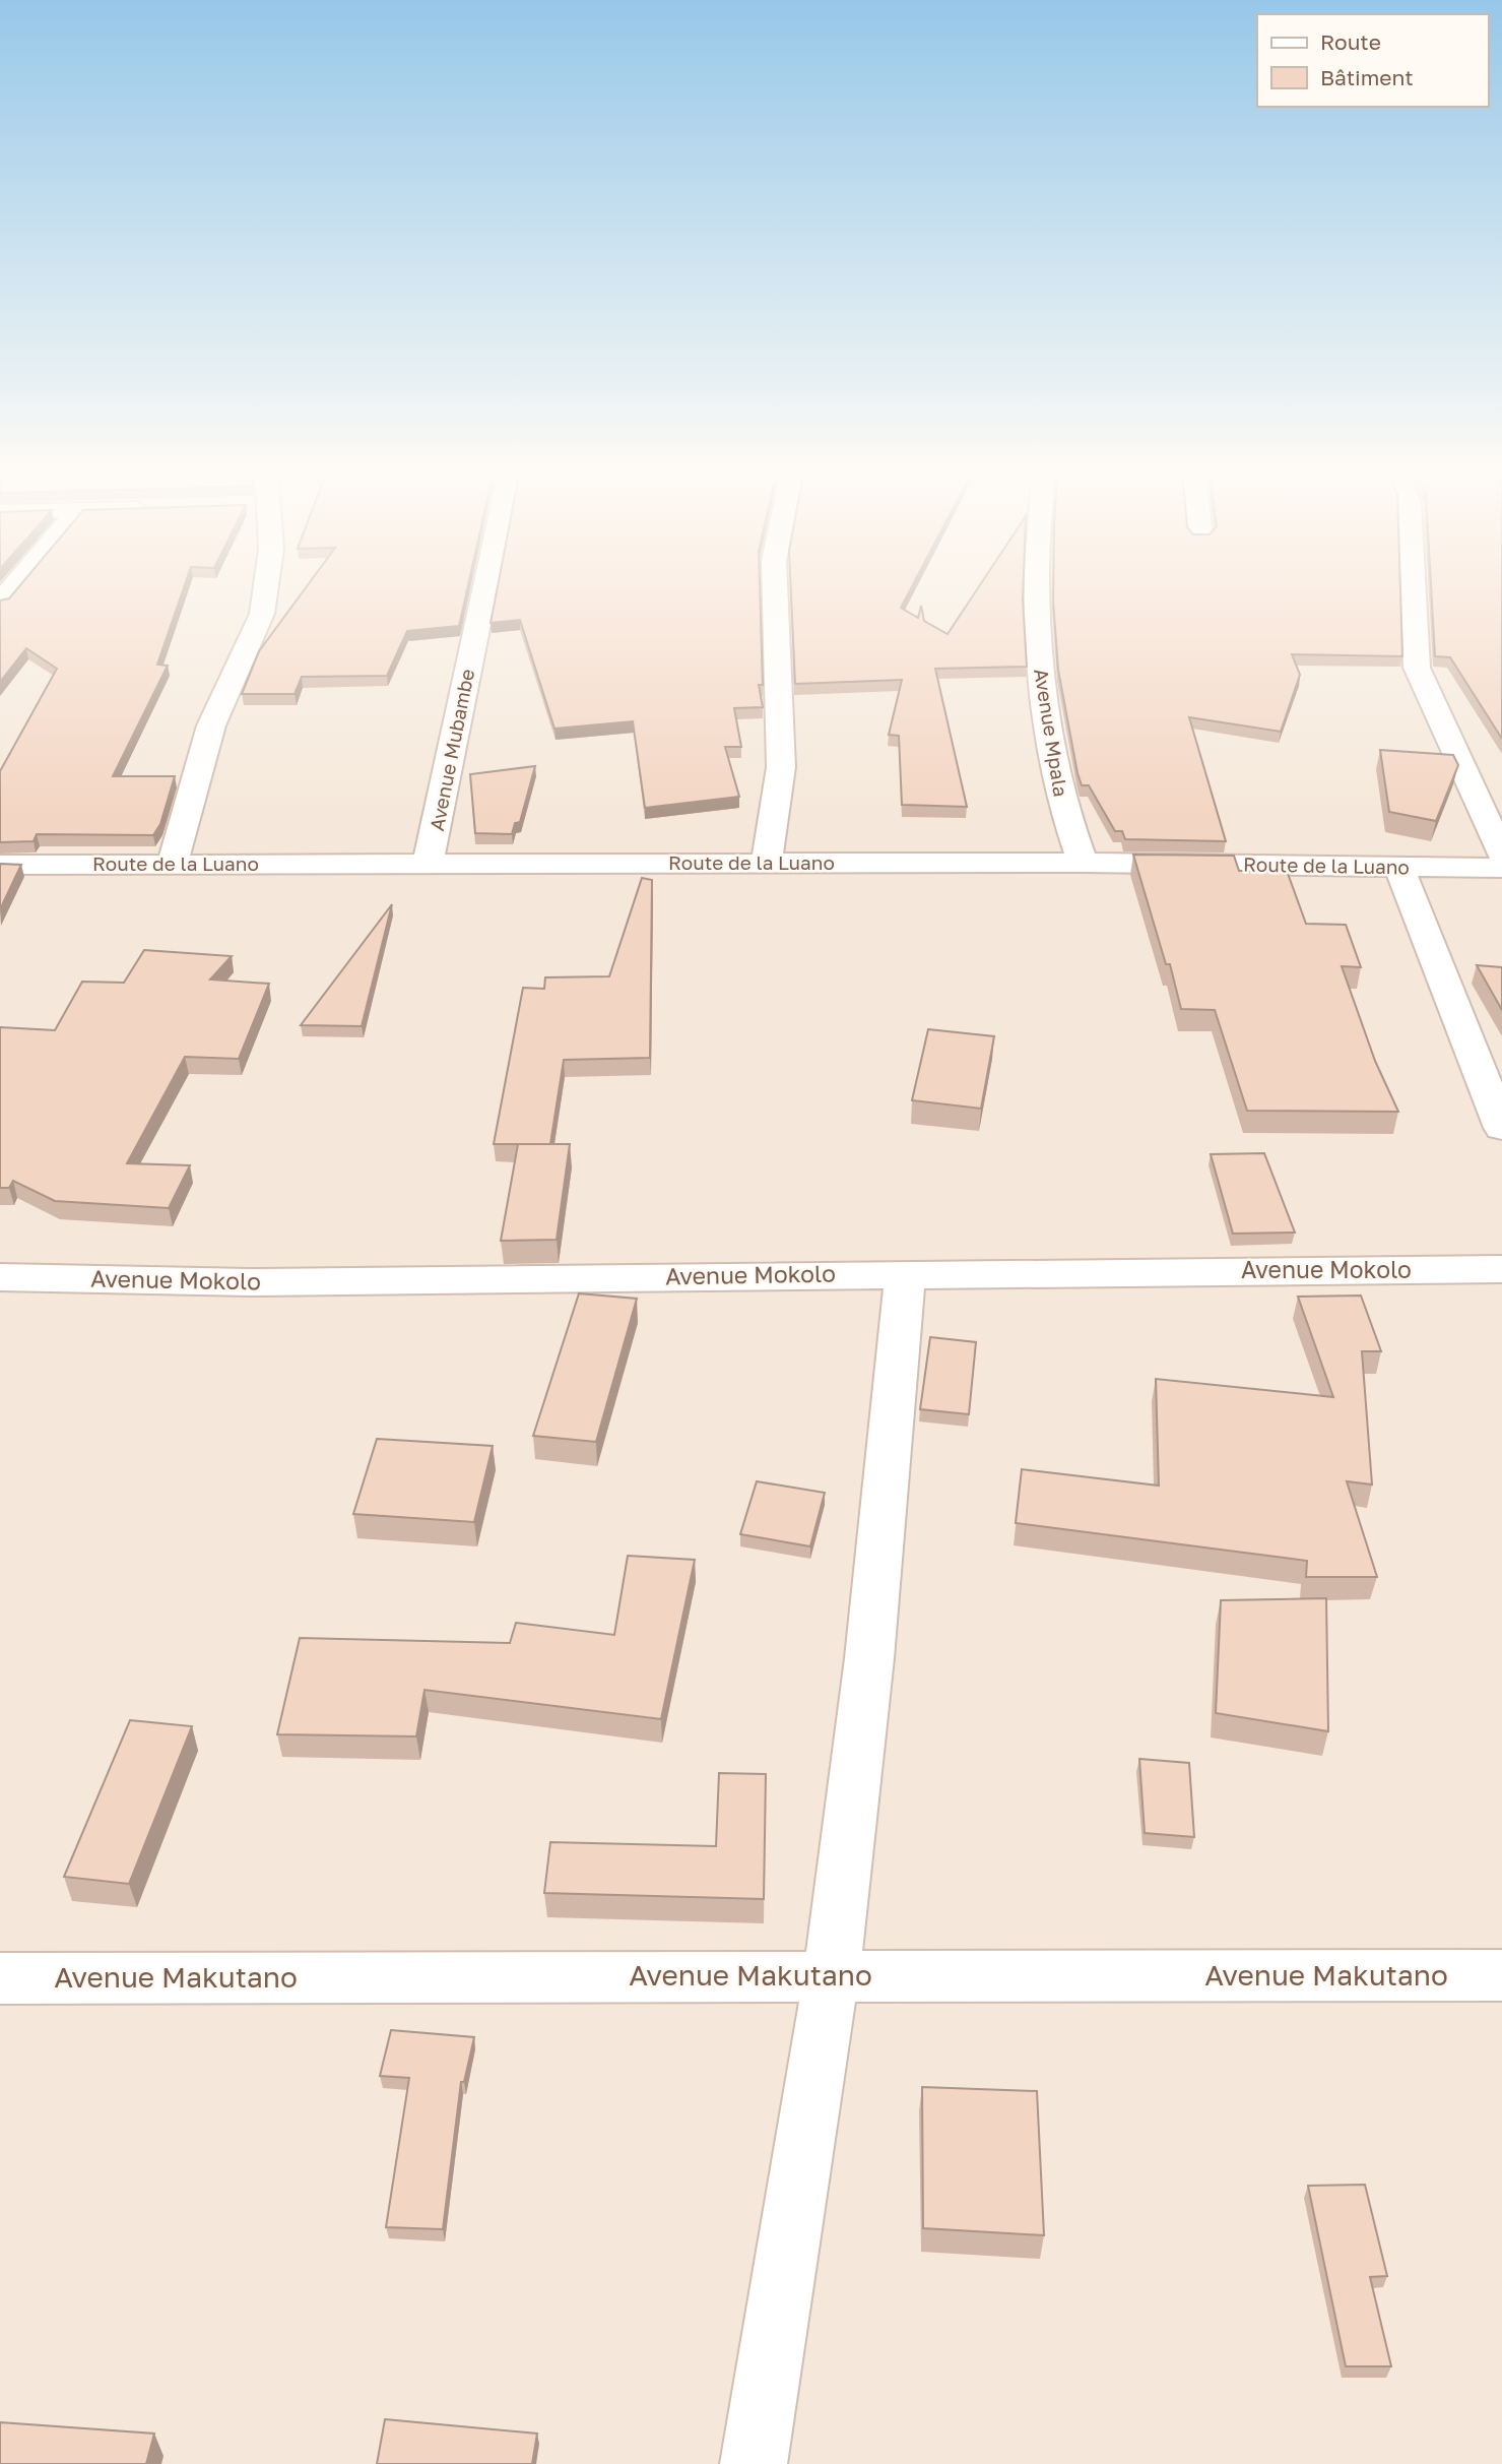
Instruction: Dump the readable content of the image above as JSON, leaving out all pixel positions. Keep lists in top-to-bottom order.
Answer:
{
  "streets": {
    "street": [
      "Avenue Mpala",
      "Avenue Mubambe",
      "Route de la Luano",
      "Avenue Mokolo",
      "Avenue Makutano"
    ]
  },
  "crossings": [
    ["Avenue Mpala", "Route de la Luano"],
    ["Avenue Mubambe", "Route de la Luano"]
  ],
  "legend": ["Route", "Bâtiment"]
}
